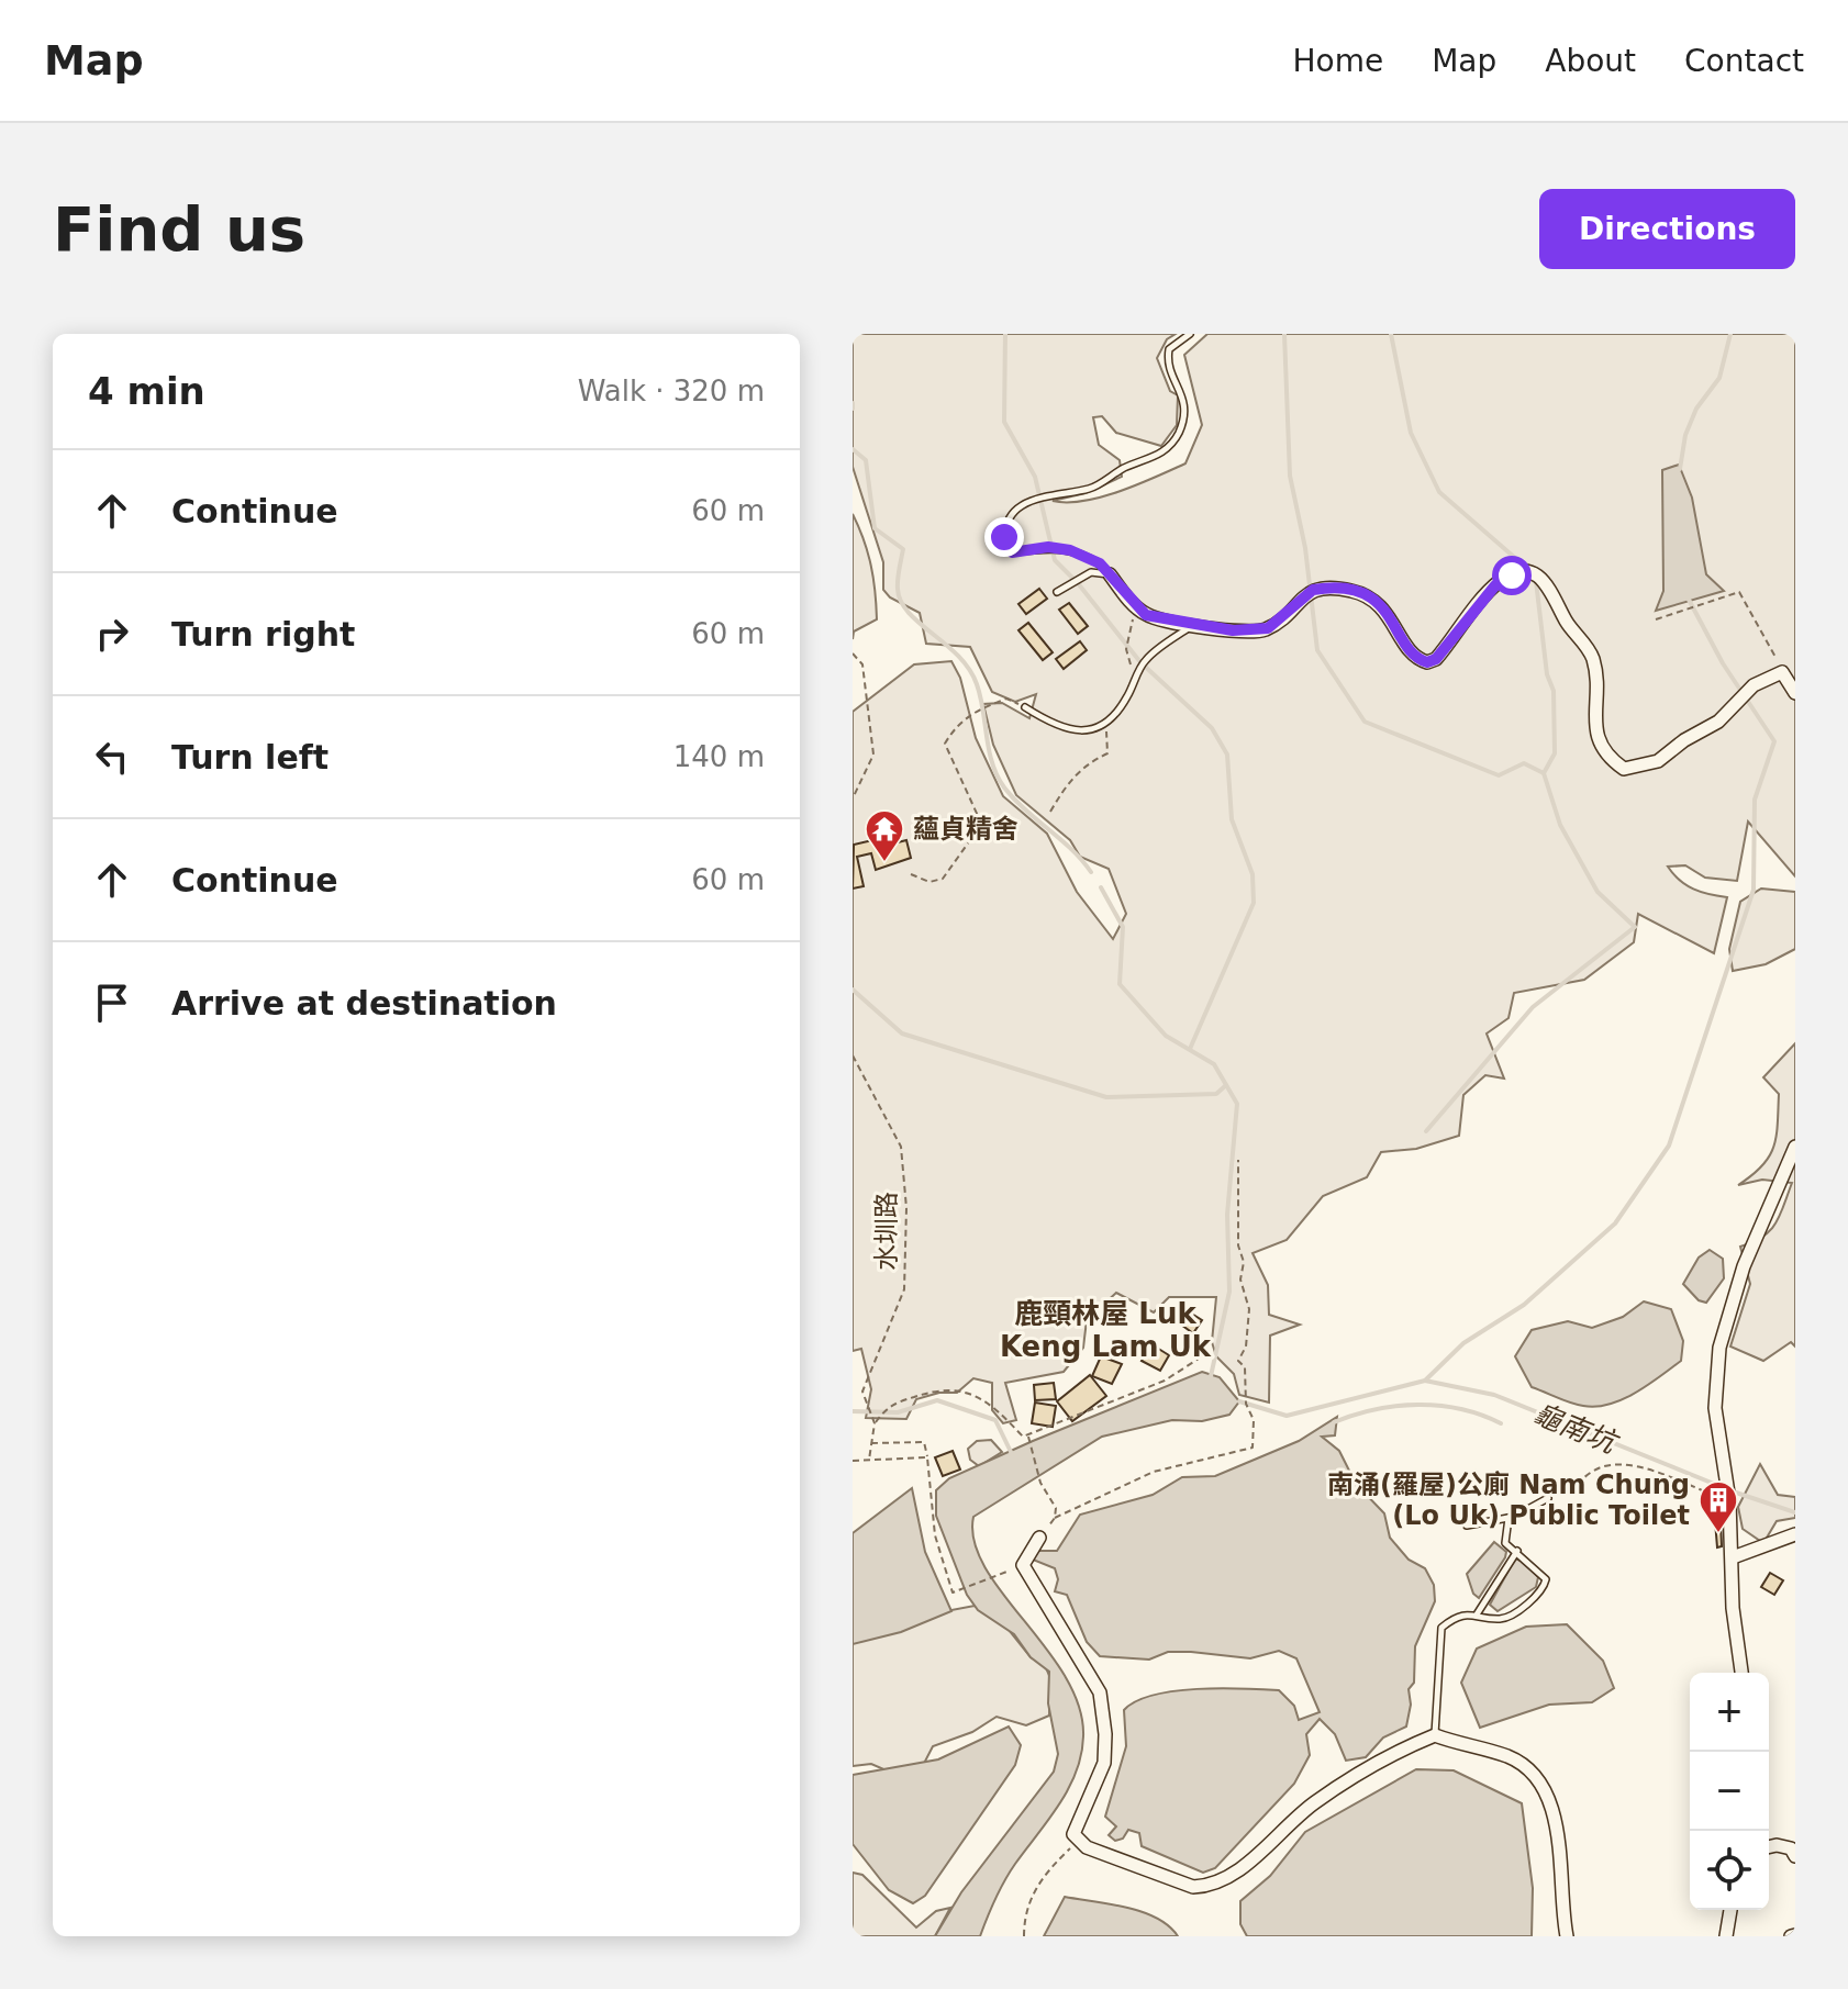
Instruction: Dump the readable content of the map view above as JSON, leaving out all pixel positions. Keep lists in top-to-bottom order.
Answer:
{
  "streets": {
    "path": ["水圳路"]
  },
  "districts": ["鹿頸林屋 Luk Keng Lam Uk"],
  "water": ["龜南坑"],
  "places": {
    "temple": ["蘊貞精舍"],
    "building": ["南涌(羅屋)公廁 Nam Chung (Lo Uk) Public Toilet"]
  },
  "page": {
    "header": "Map",
    "nav": [
      "Home",
      "Map",
      "About",
      "Contact"
    ],
    "buttons": "Directions",
    "title": "Find us",
    "heading": ["4 min", "Walk · 320 m"],
    "list": [
      ["Continue", "60 m"],
      ["Turn right", "60 m"],
      ["Turn left", "140 m"],
      ["Continue", "60 m"],
      "Arrive at destination"
    ],
    "map_buttons": ["+", "−"]
  }
}
